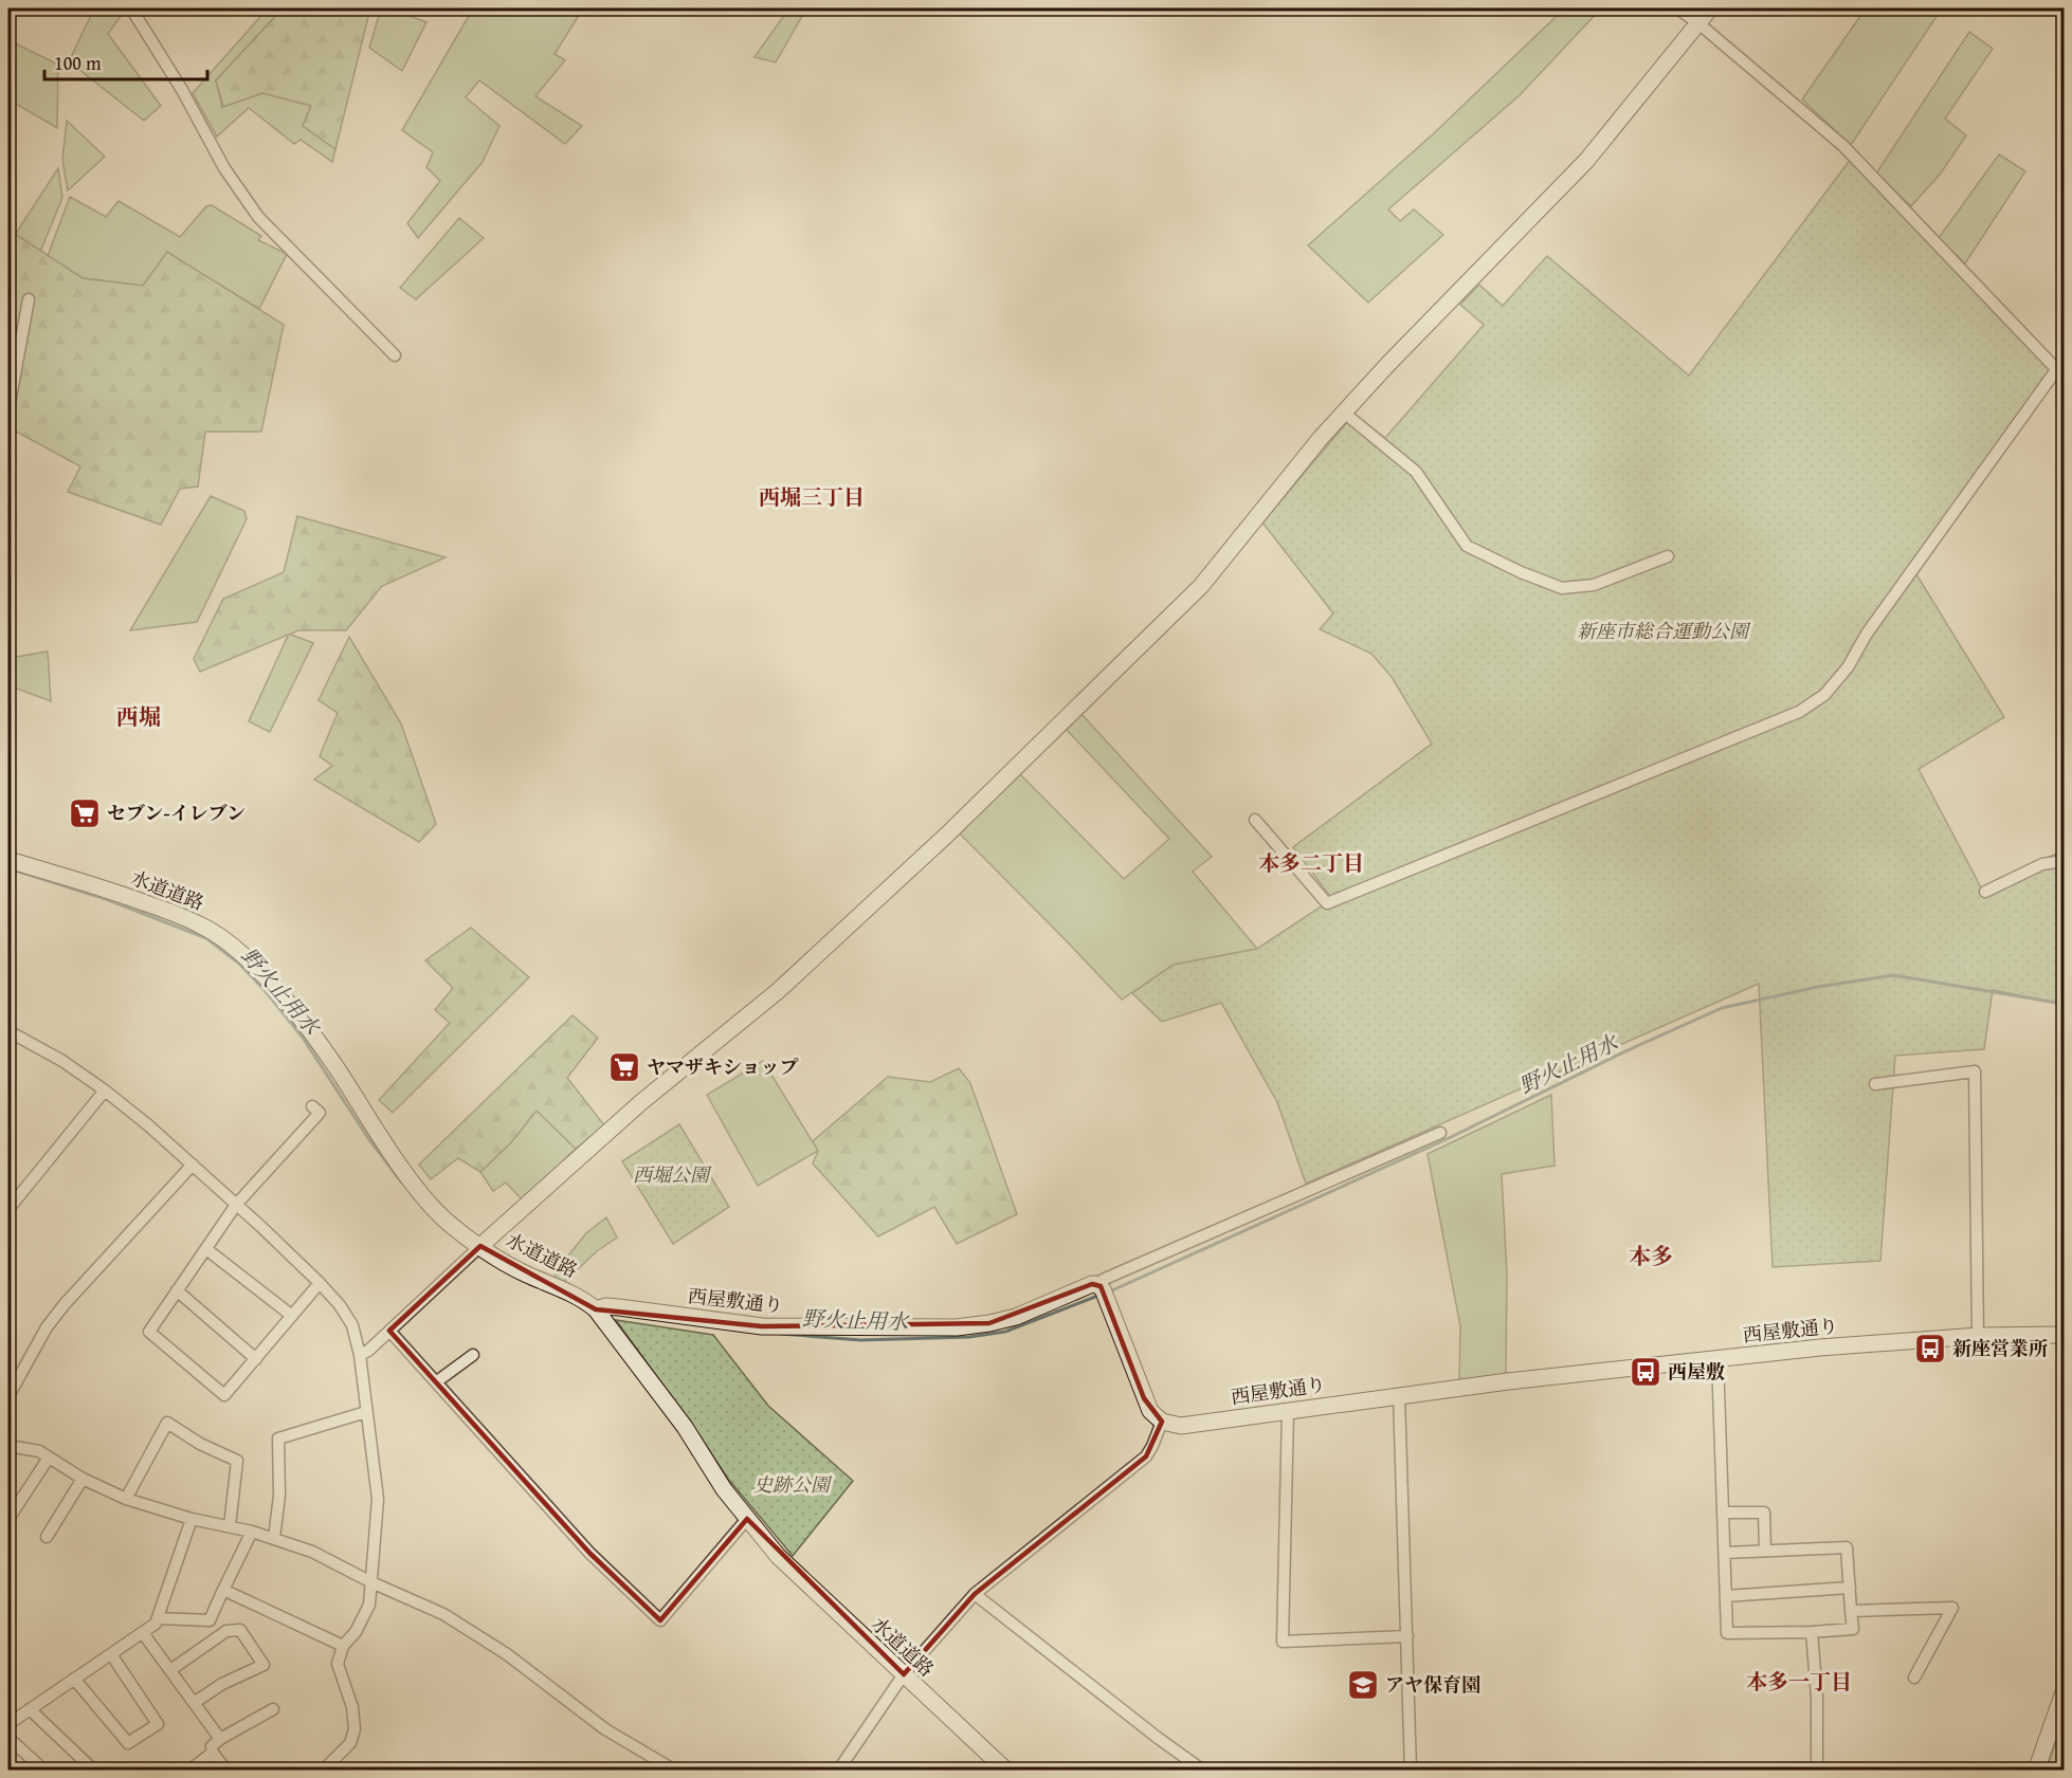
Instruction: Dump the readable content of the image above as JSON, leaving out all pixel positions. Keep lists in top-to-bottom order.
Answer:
{
  "streets": {
    "street": ["水道道路", "西屋敷通り"]
  },
  "crossings": [
    ["水道道路", "西屋敷通り"]
  ],
  "districts": [
    "西堀三丁目",
    "西堀",
    "本多二丁目",
    "本多",
    "本多一丁目"
  ],
  "water": ["野火止用水"],
  "parks": ["新座市総合運動公園", "西堀公園", "史跡公園"],
  "places": {
    "supermarket": ["セブン-イレブン", "ヤマザキショップ"],
    "bus stop": ["新座営業所", "西屋敷"],
    "school or university": ["アヤ保育園"]
  },
  "scale_bar": "100 m"
}
